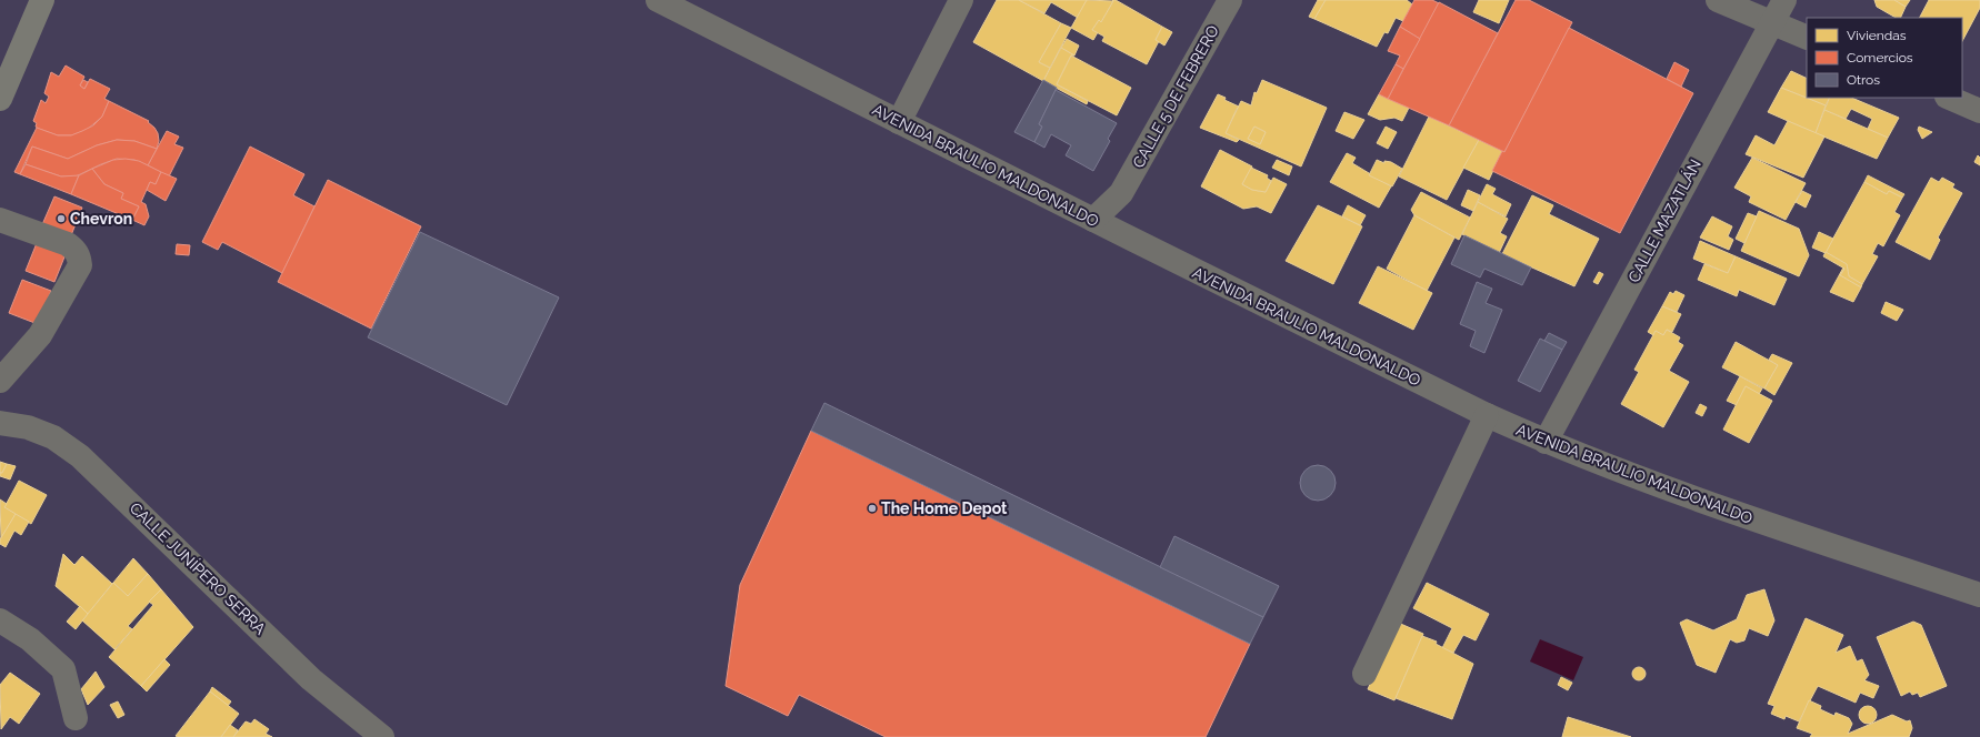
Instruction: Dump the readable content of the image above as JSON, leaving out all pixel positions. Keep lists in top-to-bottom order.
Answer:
{
  "streets": {
    "street": [
      "CALLE 5 DE FEBRERO",
      "AVENIDA BRAULIO MALDONALDO",
      "CALLE MAZATLÁN",
      "CALLE JUNÍPERO SERRA"
    ]
  },
  "crossings": [
    ["CALLE 5 DE FEBRERO", "AVENIDA BRAULIO MALDONALDO"],
    ["AVENIDA BRAULIO MALDONALDO", "CALLE MAZATLÁN"]
  ],
  "places": ["Chevron", "The Home Depot"],
  "legend": ["Viviendas", "Comercios", "Otros"]
}
